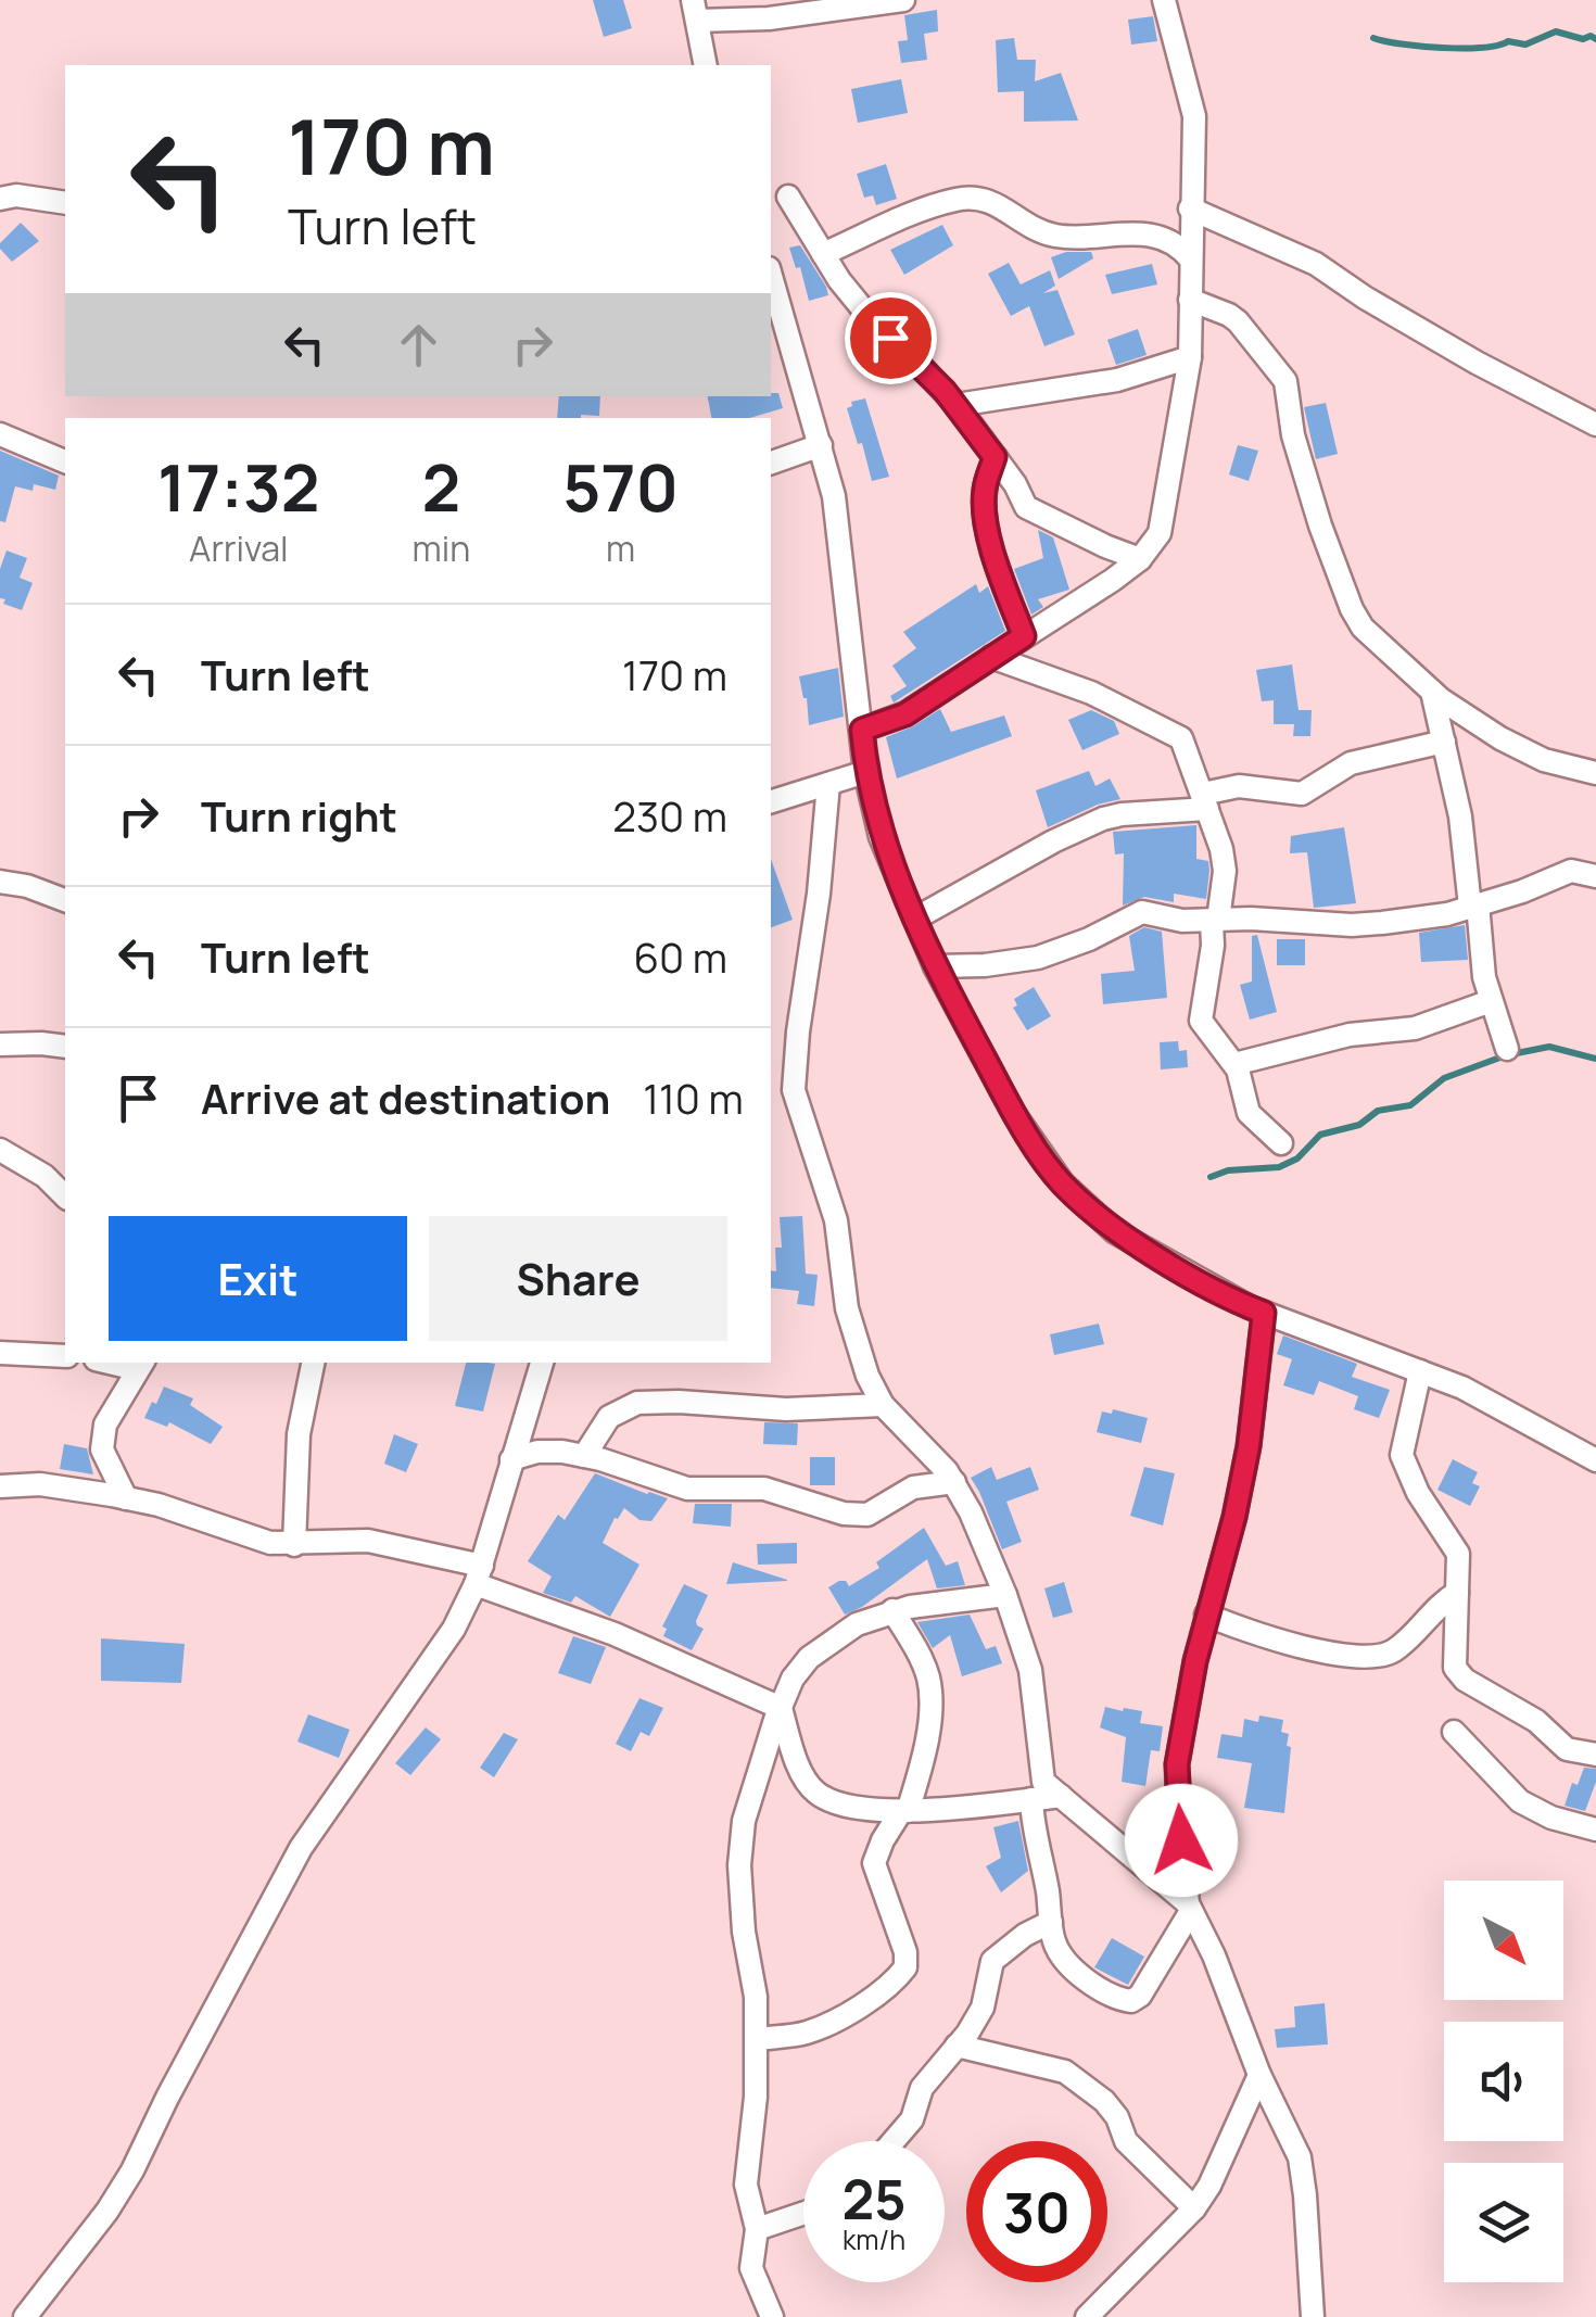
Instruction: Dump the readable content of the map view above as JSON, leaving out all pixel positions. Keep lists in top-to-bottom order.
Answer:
{
  "north": "bottom right",
  "page": {
    "turn": ["170 m", "Turn left"],
    "eta": [
      "17:32",
      "Arrival",
      "2",
      "min",
      "570",
      "m"
    ],
    "list": [
      {
        "name": "Turn left",
        "value": "170 m"
      },
      {
        "name": "Turn right",
        "value": "230 m"
      },
      {
        "name": "Turn left",
        "value": "60 m"
      },
      {
        "name": "Arrive at destination",
        "value": "110 m"
      }
    ],
    "buttons": ["Exit", "Share"],
    "speed": "25 km/h",
    "limit": "30"
  }
}
